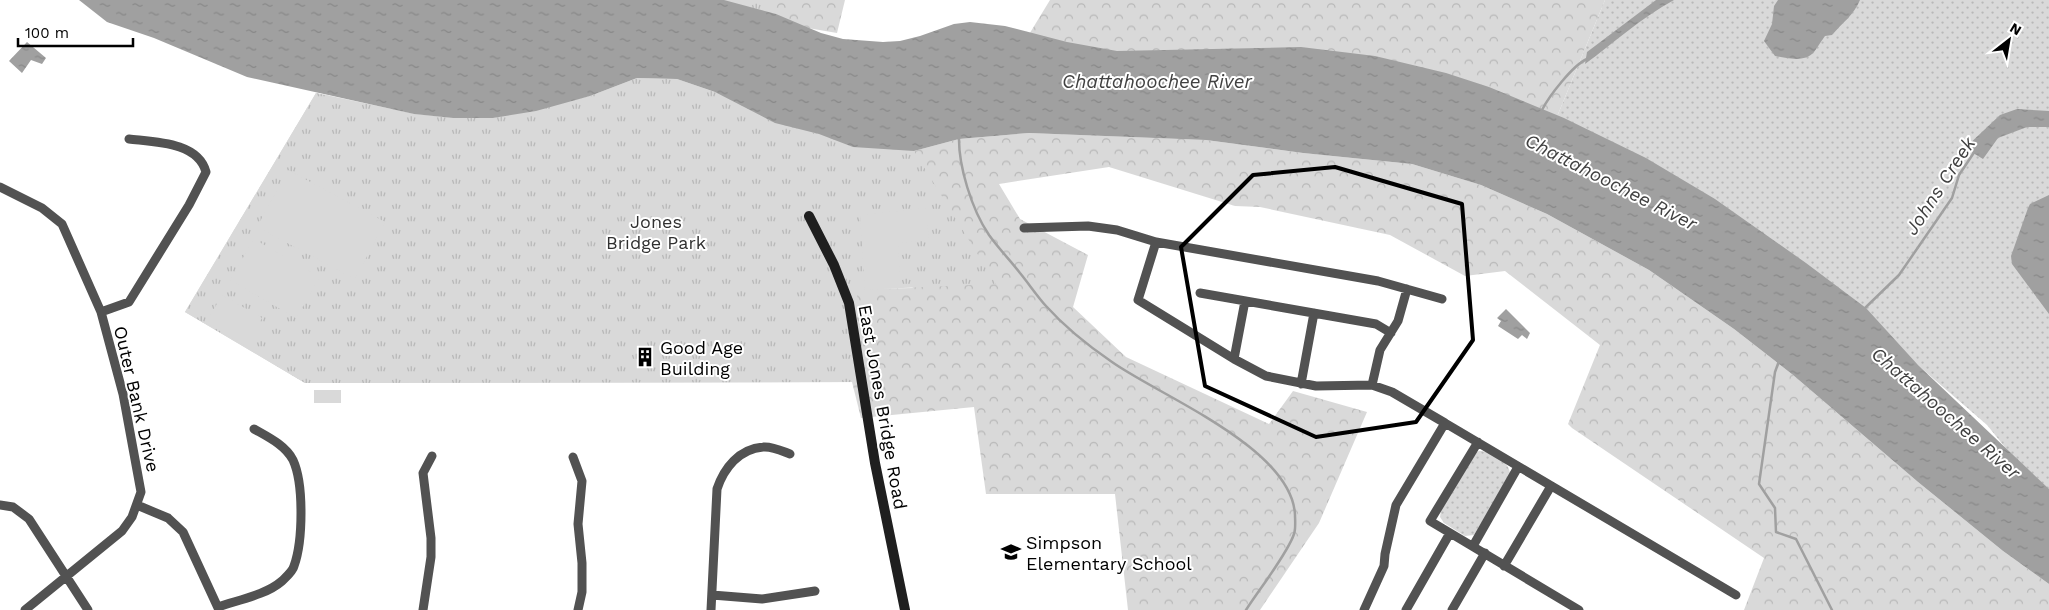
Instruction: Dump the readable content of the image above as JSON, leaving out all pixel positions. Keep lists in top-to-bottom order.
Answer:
{
  "streets": {
    "street": ["Outer Bank Drive", "East Jones Bridge Road"]
  },
  "water": ["Chattahoochee River", "Johns Creek"],
  "parks": ["Jones Bridge Park"],
  "places": {
    "building": ["Good Age Building"],
    "school or university": ["Simpson Elementary School"]
  },
  "scale_bar": "100 m",
  "north": "top right"
}
